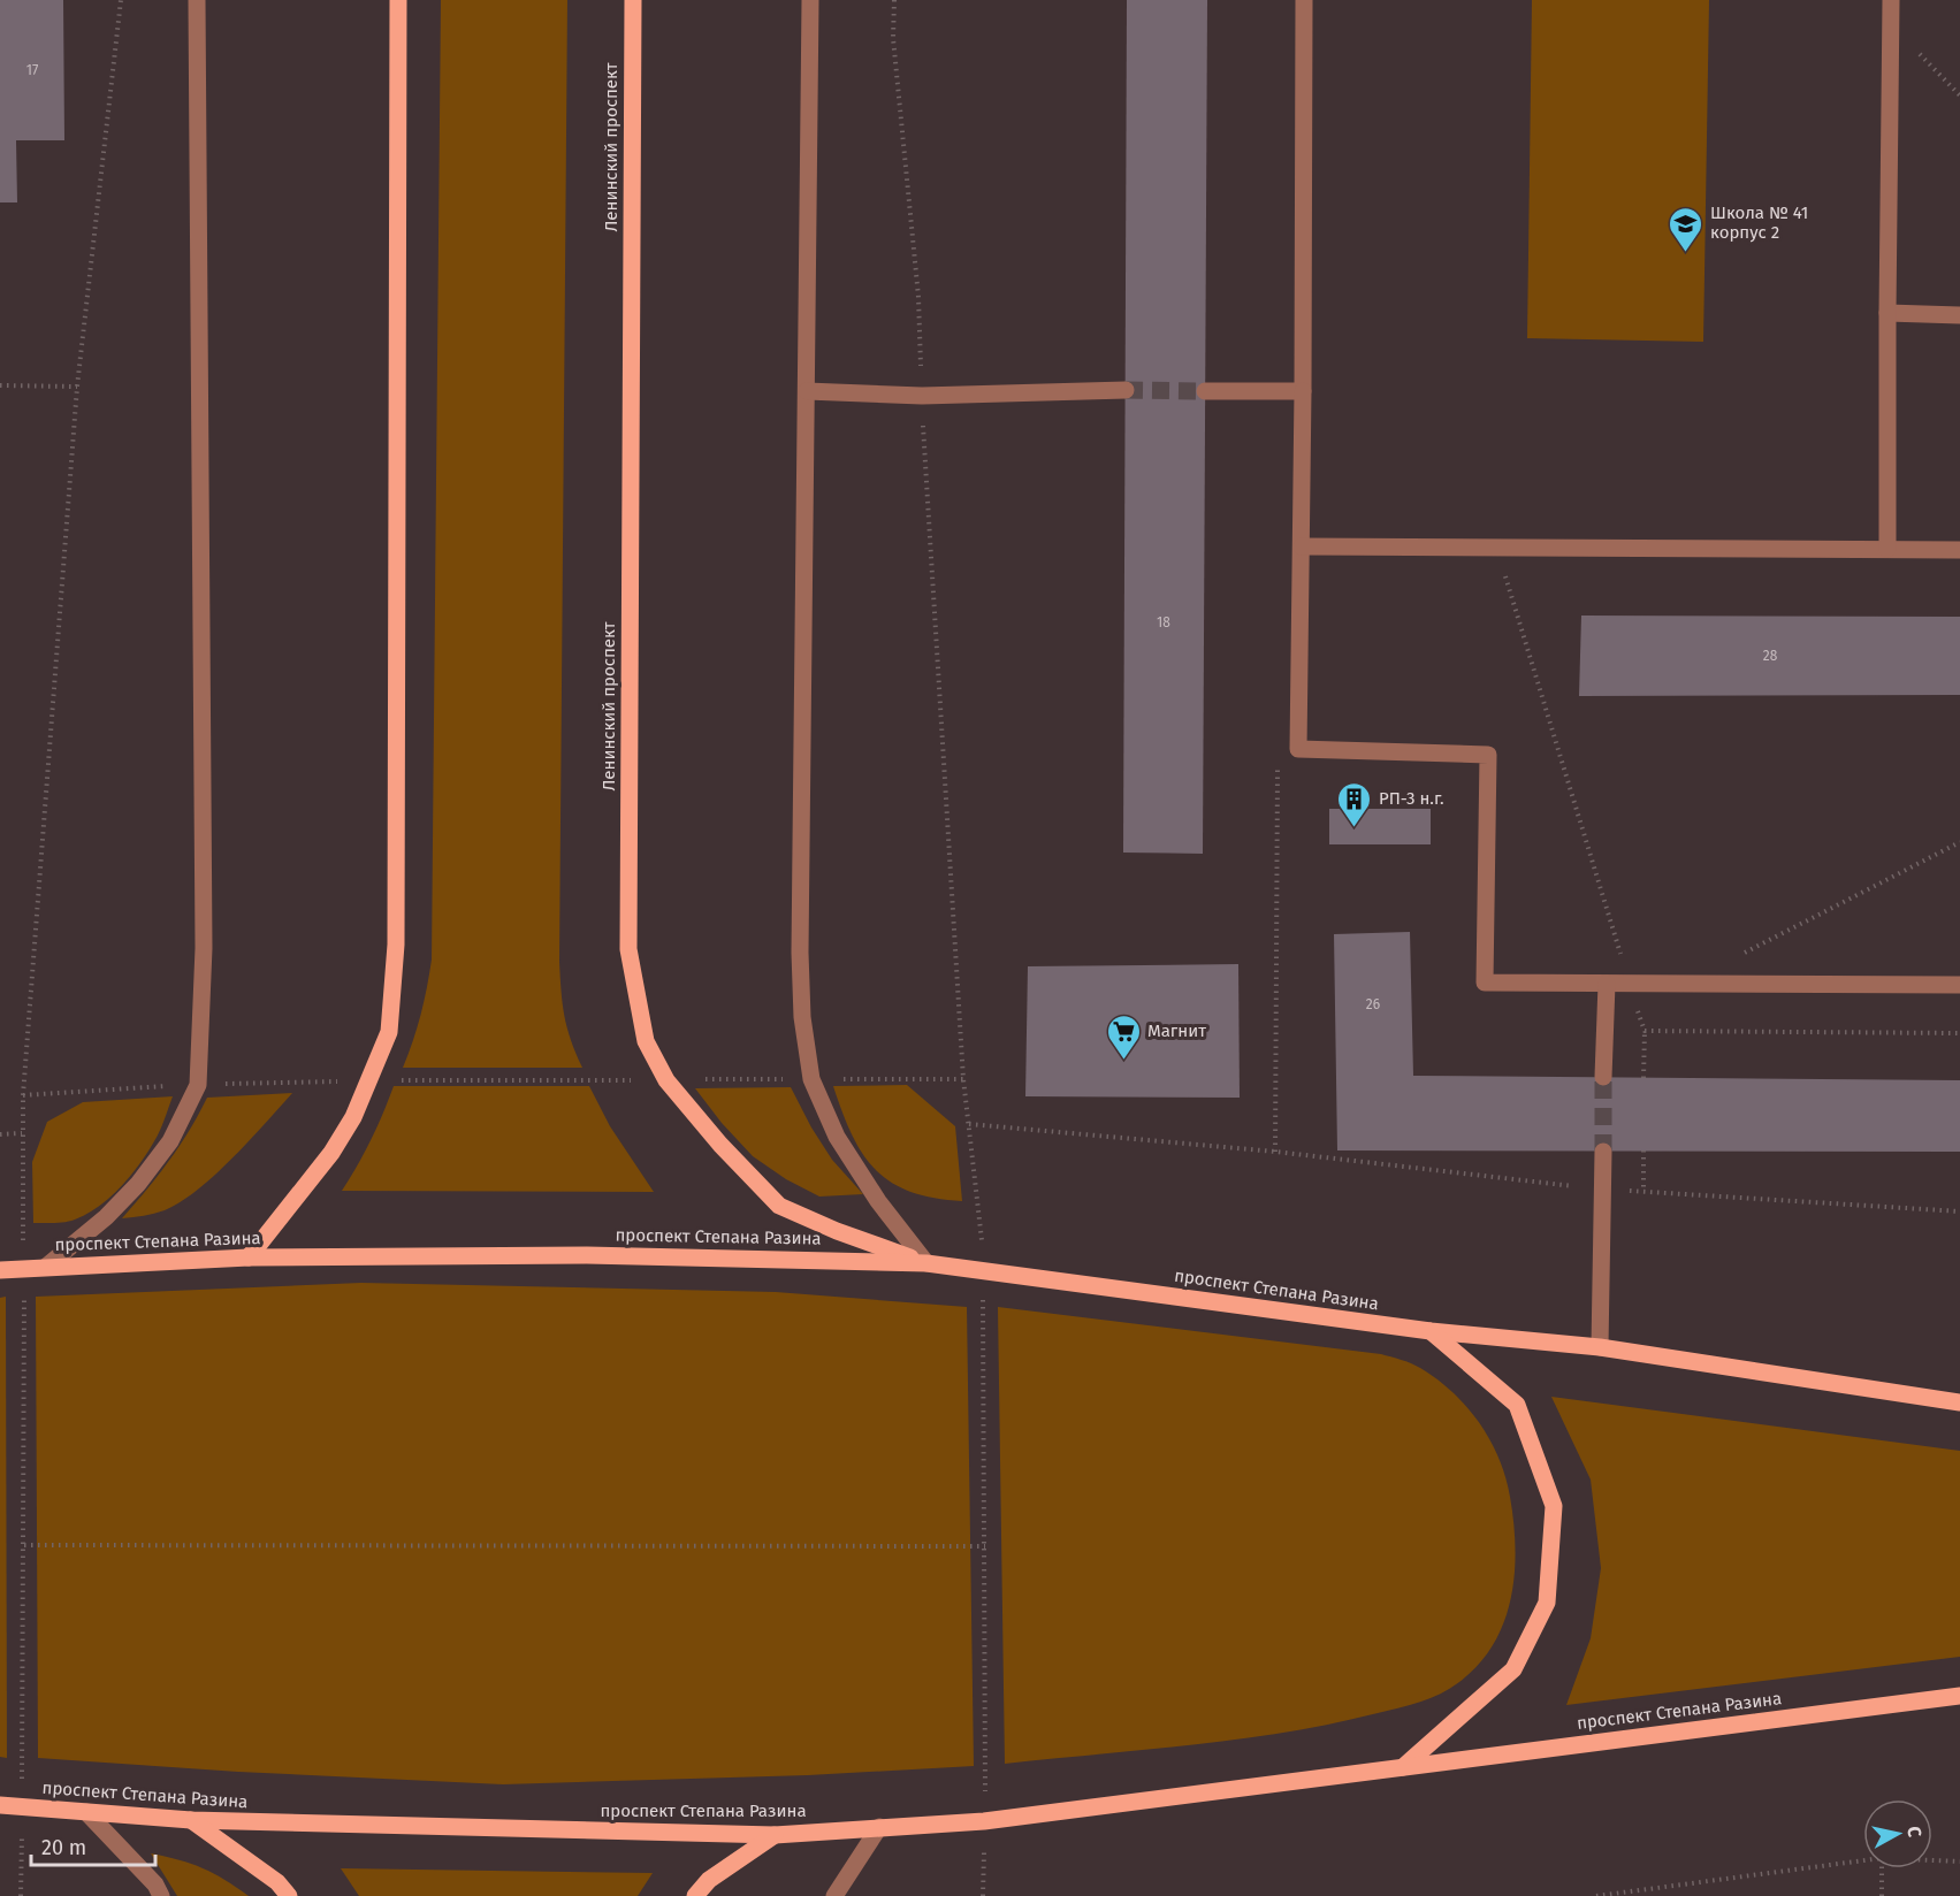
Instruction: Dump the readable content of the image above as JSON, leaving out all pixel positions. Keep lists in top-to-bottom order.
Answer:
{
  "streets": {
    "main road": ["Ленинский проспект", "проспект Степана Разина"]
  },
  "crossings": [
    ["Ленинский проспект", "проспект Степана Разина"]
  ],
  "places": {
    "school or university": ["Школа № 41 корпус 2"],
    "building": ["РП-3 н.г."],
    "supermarket": ["Магнит"]
  },
  "house_numbers": [
    "17",
    "18",
    "28",
    "26"
  ],
  "scale_bar": "20 m",
  "north": "right"
}
